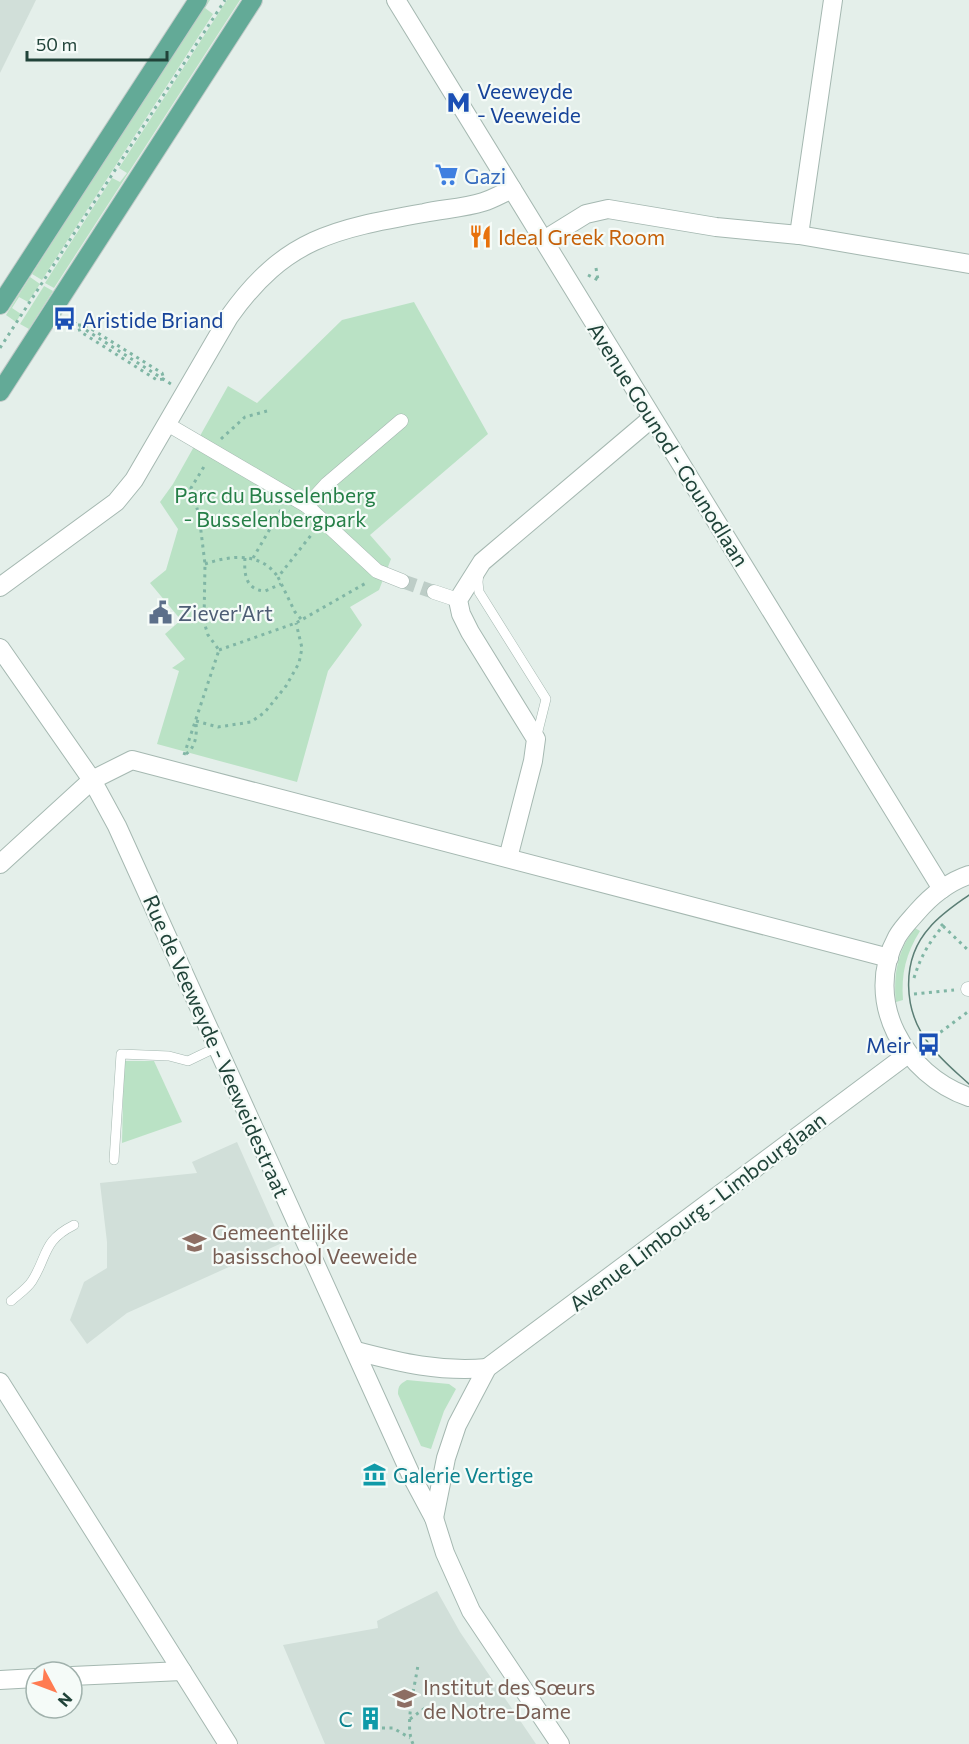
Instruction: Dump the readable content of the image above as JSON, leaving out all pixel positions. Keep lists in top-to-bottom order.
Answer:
{
  "streets": {
    "street": ["Avenue Gounod - Gounodlaan", "Rue de Veeweyde - Veeweidestraat", "Avenue Limbourg - Limbourglaan"]
  },
  "crossings": [
    ["Rue de Veeweyde - Veeweidestraat", "Avenue Limbourg - Limbourglaan"]
  ],
  "parks": ["Parc du Busselenberg - Busselenbergpark"],
  "places": {
    "metro station": ["Veeweyde - Veeweide"],
    "supermarket": ["Gazi"],
    "restaurant": ["Ideal Greek Room"],
    "bus stop": ["Aristide Briand", "Meir"],
    "public building": ["Ziever'Art"],
    "school or university": ["Gemeentelijke basisschool Veeweide", "Institut des Sœurs de Notre-Dame"],
    "museum": ["Galerie Vertige"],
    "building": ["C"]
  },
  "scale_bar": "50 m",
  "north": "bottom right"
}
